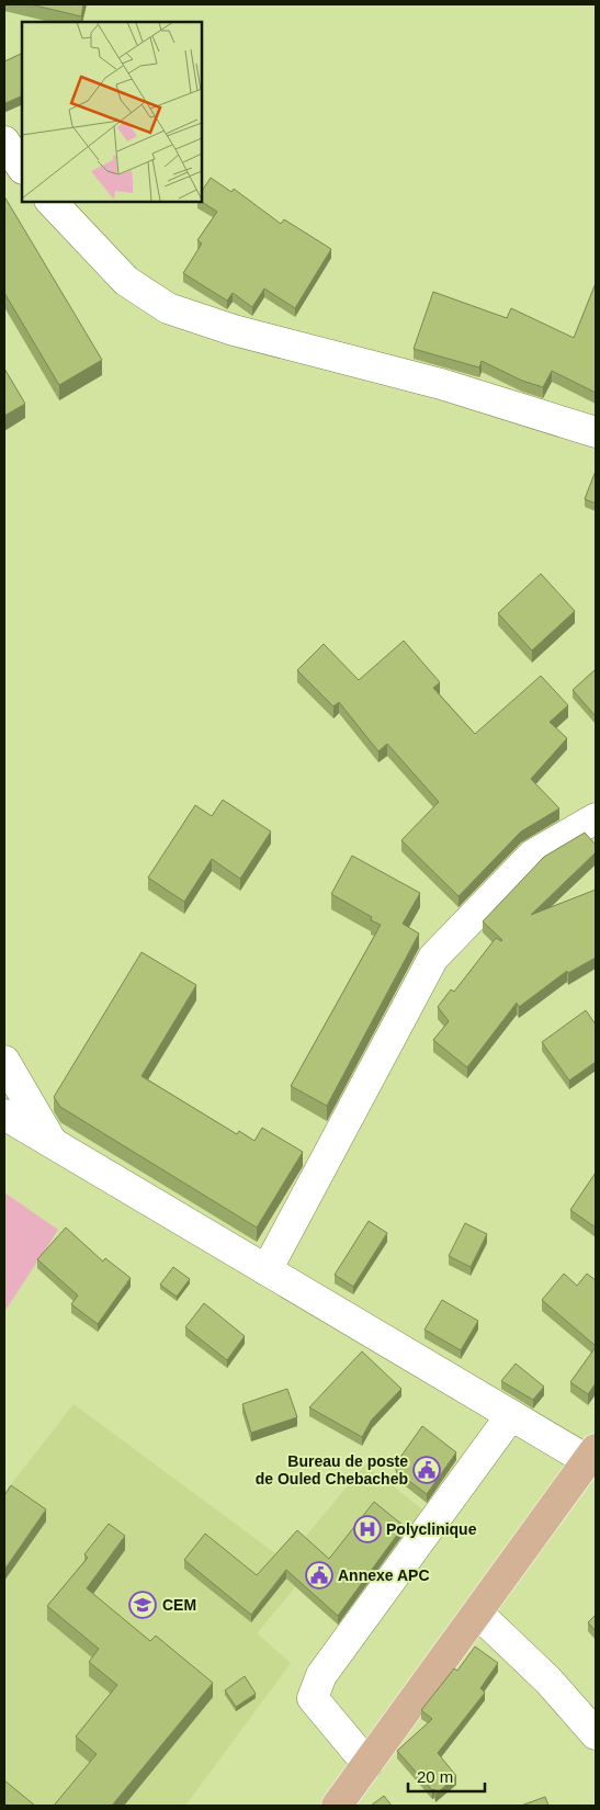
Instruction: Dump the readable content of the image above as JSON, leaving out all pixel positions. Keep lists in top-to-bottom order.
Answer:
{
  "places": {
    "public building": ["Bureau de poste de Ouled Chebacheb", "Annexe APC"],
    "hospital": ["Polyclinique"],
    "school or university": ["CEM"]
  },
  "scale_bar": "20 m"
}
